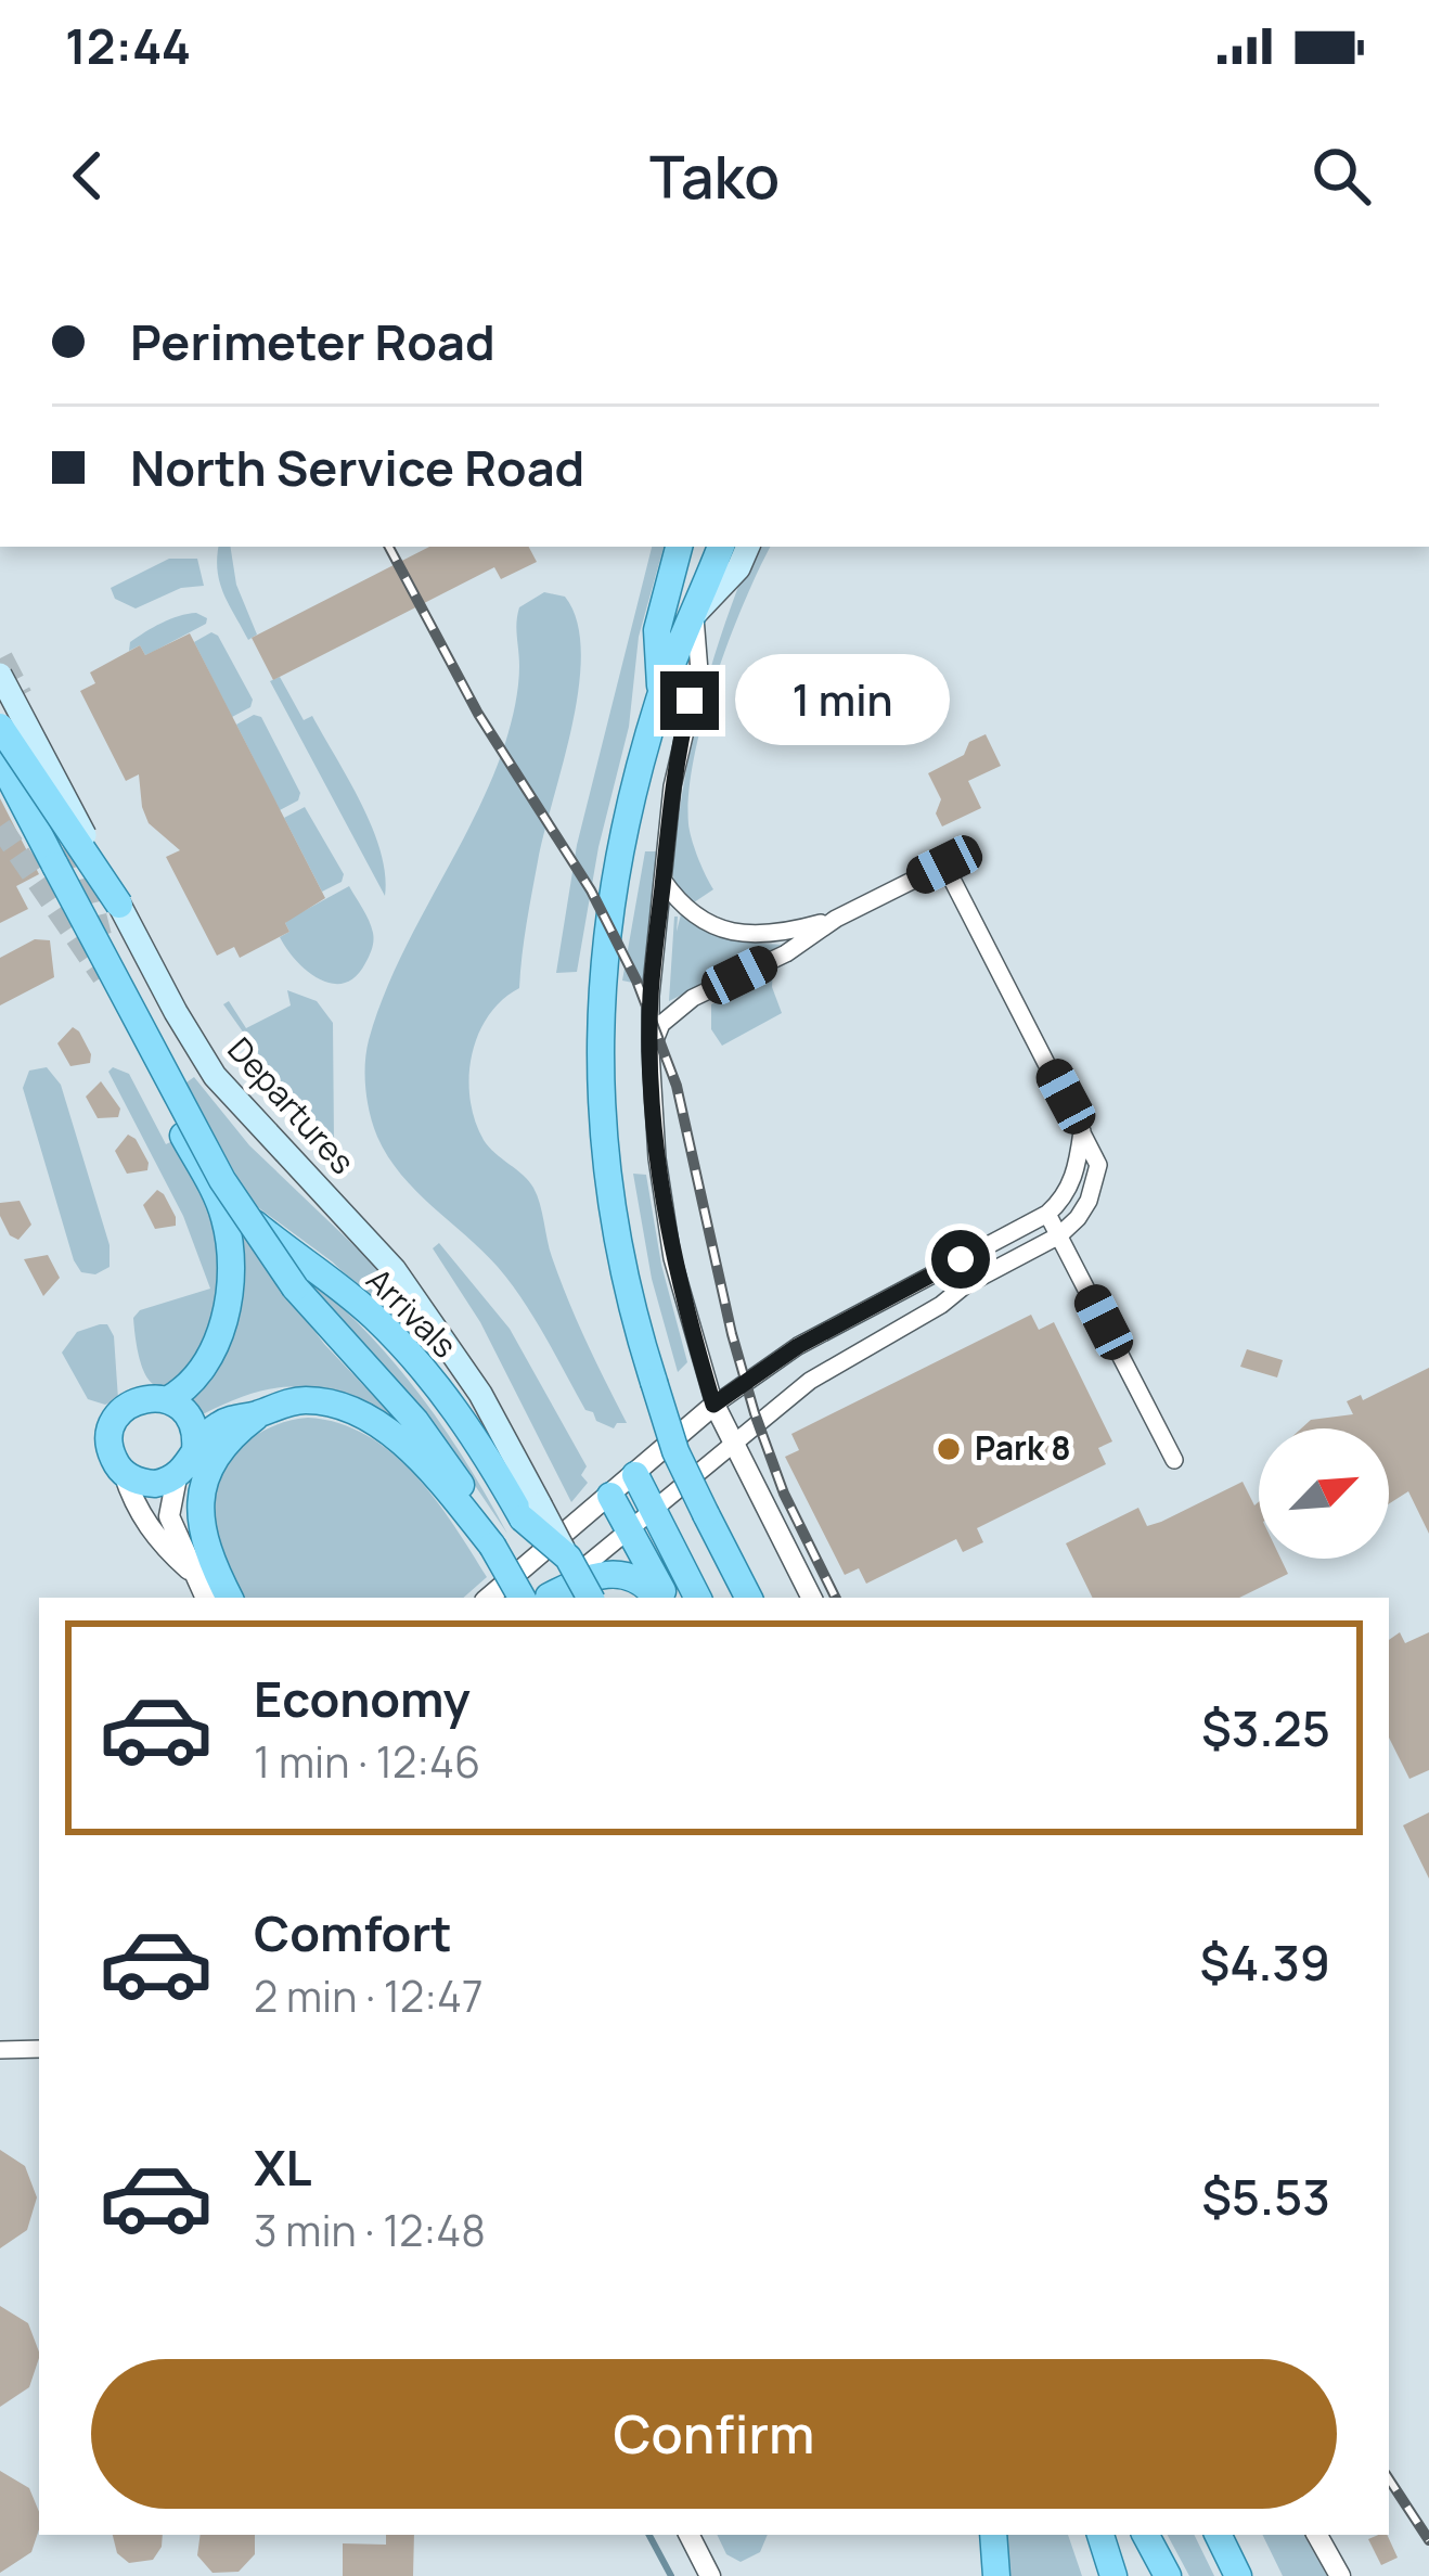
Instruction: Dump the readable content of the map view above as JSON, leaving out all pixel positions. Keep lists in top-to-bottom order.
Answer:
{
  "streets": {
    "main road": ["Departures", "Arrivals"]
  },
  "crossings": [
    ["Departures", "Arrivals"]
  ],
  "places": ["Park 8"],
  "north": "top right",
  "page": {
    "status": "12:44",
    "header": "Tako",
    "banner": ["Perimeter Road", "North Service Road"],
    "bubble": "1 min",
    "list": [
      {
        "name": "Economy",
        "note": "1 min · 12:46",
        "value": "$3.25"
      },
      {
        "name": "Comfort",
        "note": "2 min · 12:47",
        "value": "$4.39"
      },
      {
        "name": "XL",
        "note": "3 min · 12:48",
        "value": "$5.53"
      }
    ],
    "buttons": "Confirm"
  }
}
